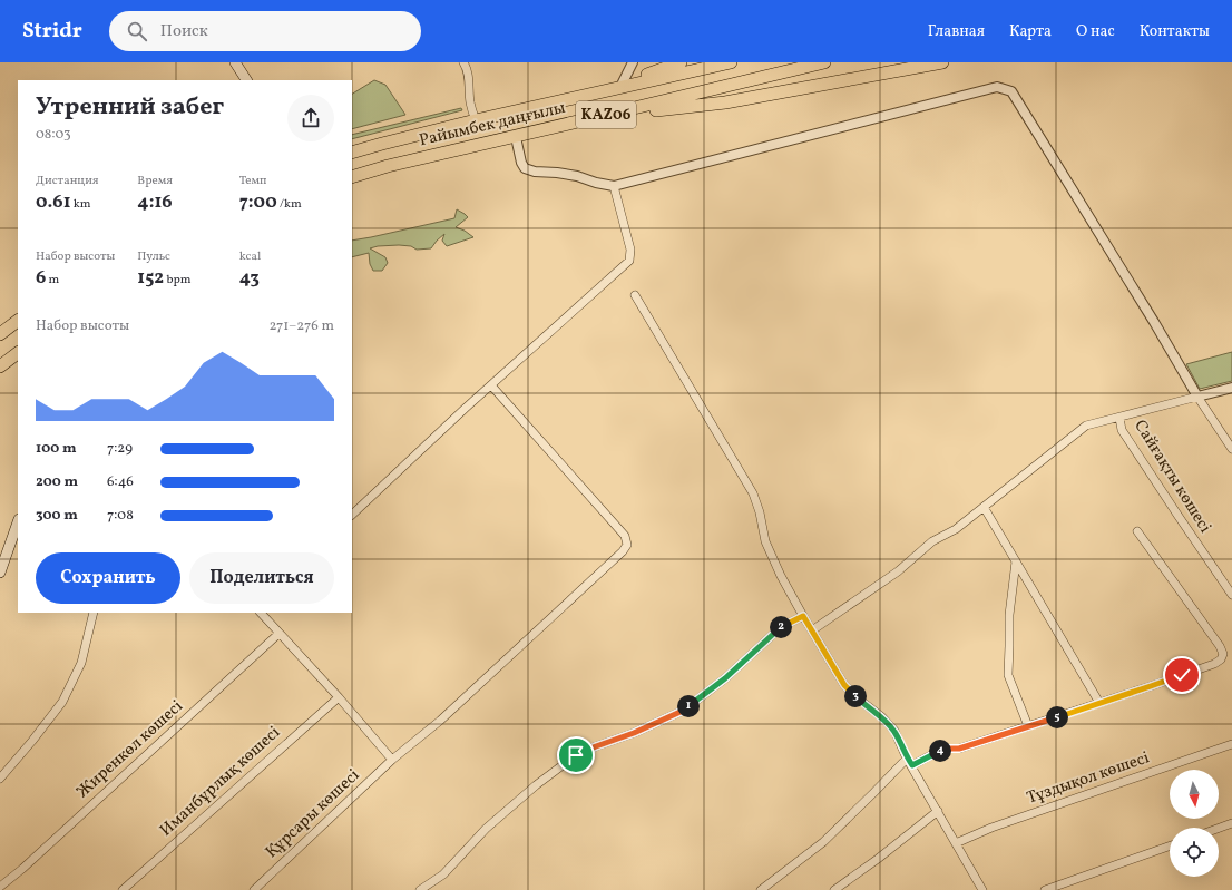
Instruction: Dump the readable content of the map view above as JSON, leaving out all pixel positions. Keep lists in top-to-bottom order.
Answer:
{
  "streets": {
    "highway": ["KАZ06", "Райымбек даңғылы"],
    "street": [
      "Сайғақты көшесі",
      "Жиренкөл көшесі",
      "Тұздықол көшесі",
      "Иманбұрлық көшесі",
      "Құрсары көшесі"
    ]
  },
  "north": "bottom",
  "page": {
    "header": "Stridr",
    "search": "Поиск",
    "nav": [
      "Главная",
      "Карта",
      "О нас",
      "Контакты"
    ],
    "heading": ["Утренний забег", "08:03"],
    "stats": [
      ["Дистанция", "0.61 km"],
      ["Время", "4:16"],
      ["Темп", "7:00 /km"],
      ["Набор высоты", "6 m"],
      ["Пульс", "152 bpm"],
      ["kcal", "43"]
    ],
    "chart": ["Набор высоты", "271–276 m"],
    "list": [
      {
        "name": "100 m",
        "note": "7:29"
      },
      {
        "name": "200 m",
        "note": "6:46"
      },
      {
        "name": "300 m",
        "note": "7:08"
      }
    ],
    "buttons": ["Сохранить", "Поделиться"],
    "pins": [
      "2",
      "3",
      "1",
      "5",
      "4"
    ]
  }
}
